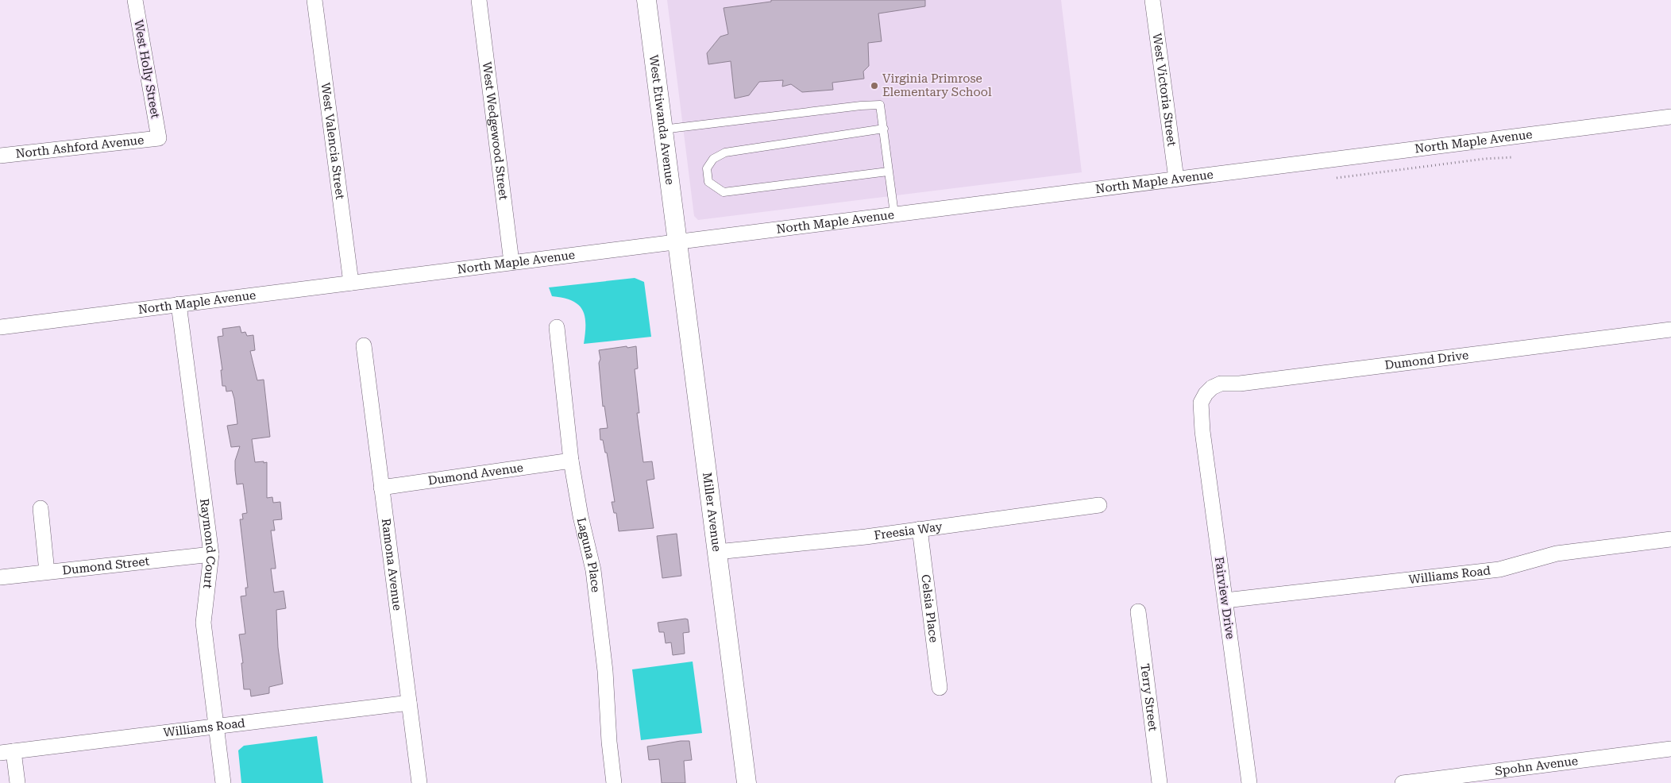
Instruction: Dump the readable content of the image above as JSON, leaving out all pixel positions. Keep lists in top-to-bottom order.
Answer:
{
  "streets": {
    "street": [
      "West Holly Street",
      "West Victoria Street",
      "West Etiwanda Avenue",
      "West Wedgewood Street",
      "West Valencia Street",
      "North Maple Avenue",
      "North Ashford Avenue",
      "Dumond Drive",
      "Dumond Avenue",
      "Miller Avenue",
      "Freesia Way",
      "Raymond Court",
      "Laguna Place",
      "Ramona Avenue",
      "Dumond Street",
      "Williams Road",
      "Fairview Drive",
      "Celsia Place",
      "Terry Street",
      "Spohn Avenue"
    ]
  },
  "crossings": [
    ["West Holly Street", "North Ashford Avenue"],
    ["West Victoria Street", "North Maple Avenue"],
    ["West Etiwanda Avenue", "North Maple Avenue"],
    ["West Etiwanda Avenue", "Miller Avenue"],
    ["West Wedgewood Street", "North Maple Avenue"],
    ["West Valencia Street", "North Maple Avenue"],
    ["North Maple Avenue", "Miller Avenue"],
    ["North Maple Avenue", "Raymond Court"],
    ["Dumond Drive", "Fairview Drive"],
    ["Dumond Avenue", "Laguna Place"],
    ["Dumond Avenue", "Ramona Avenue"],
    ["Miller Avenue", "Freesia Way"],
    ["Freesia Way", "Celsia Place"],
    ["Raymond Court", "Dumond Street"],
    ["Raymond Court", "Williams Road"],
    ["Ramona Avenue", "Williams Road"],
    ["Williams Road", "Fairview Drive"]
  ],
  "places": ["Virginia Primrose Elementary School"]
}
